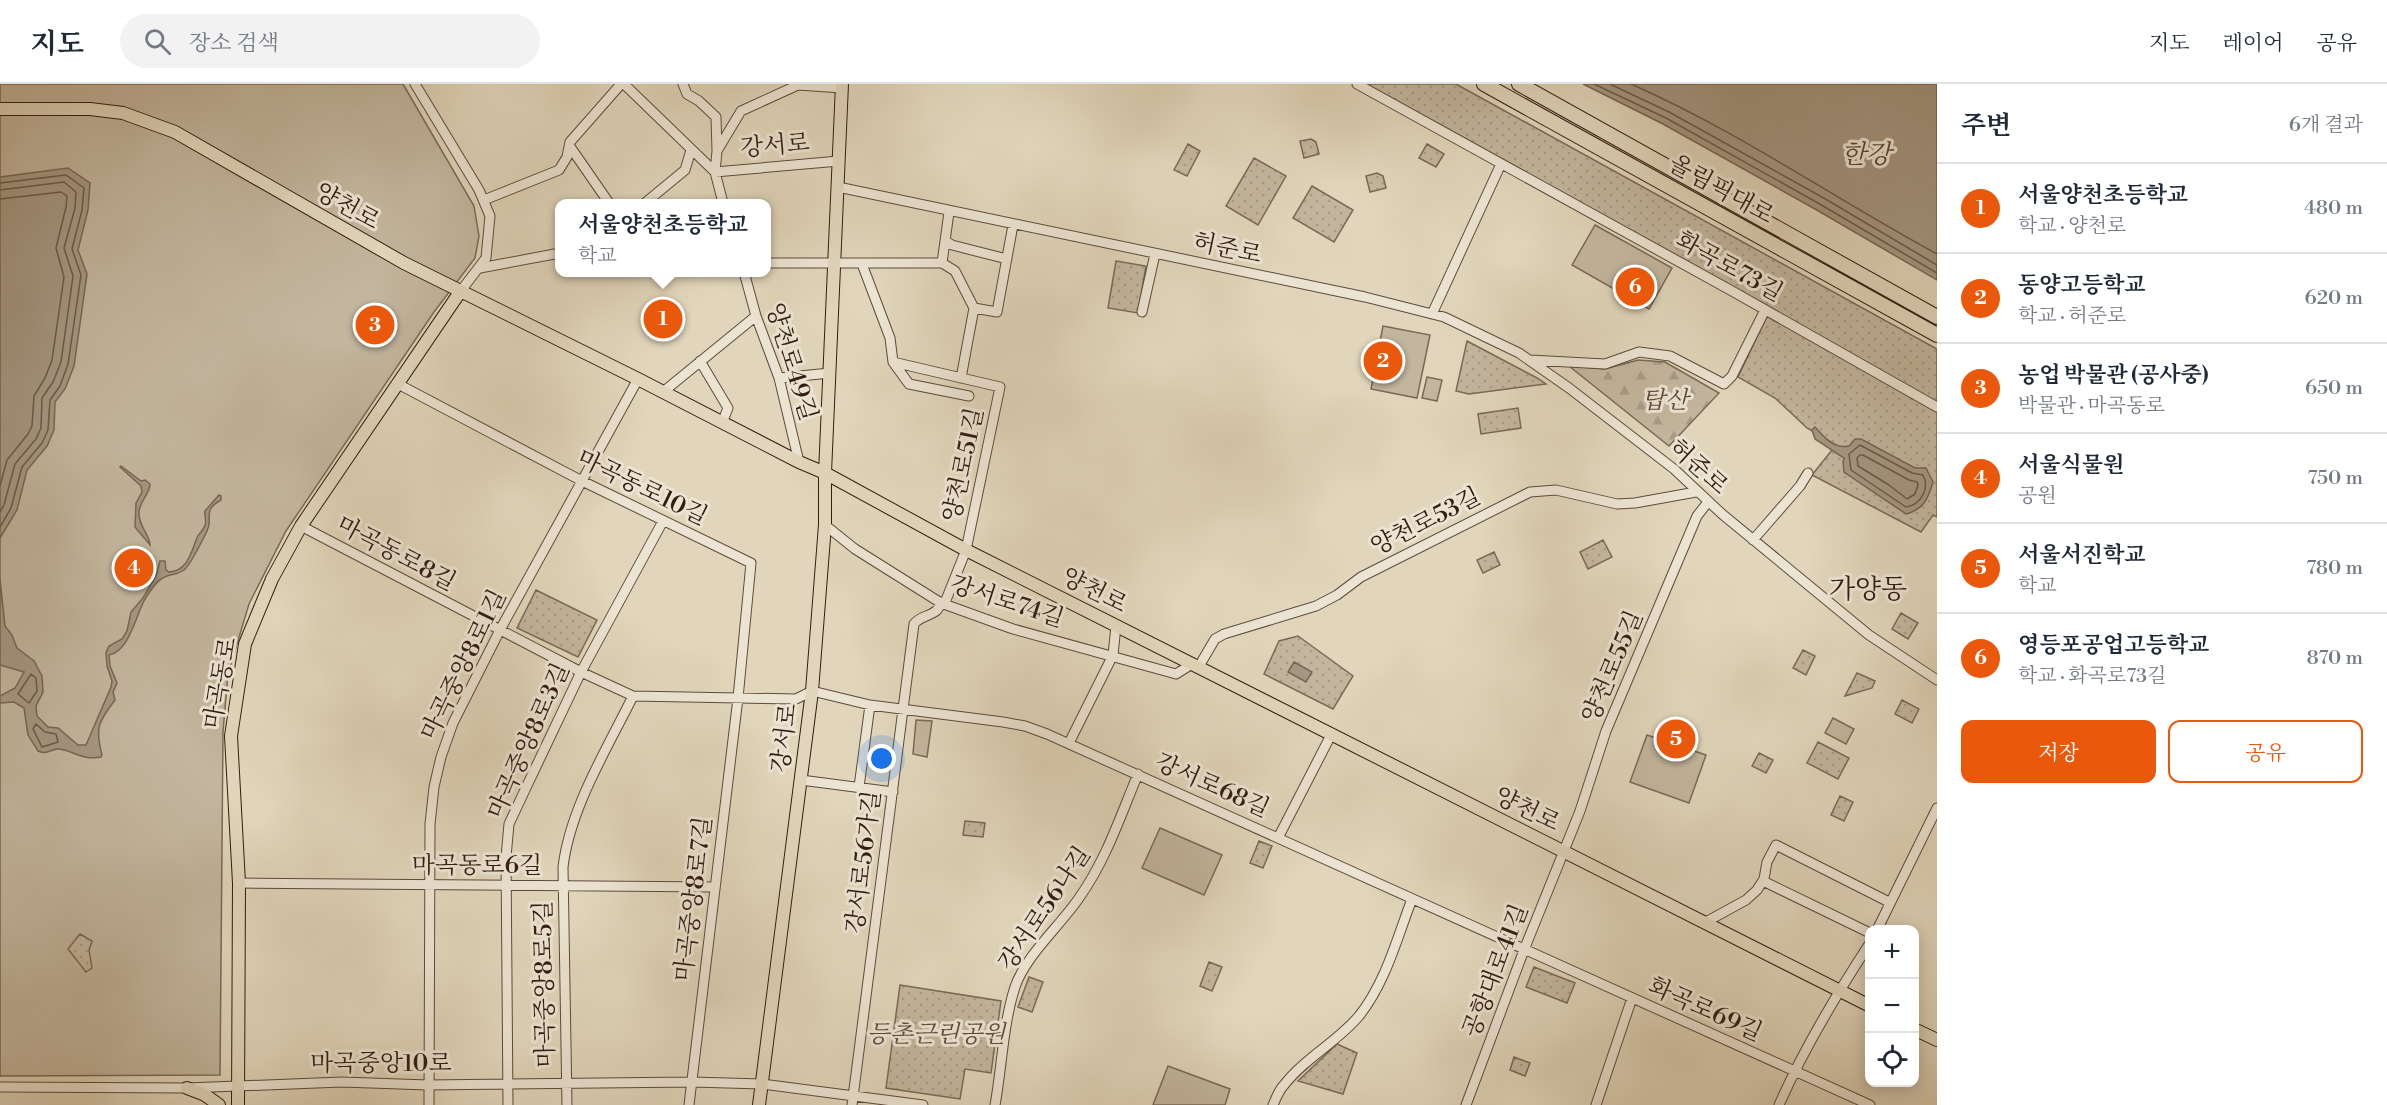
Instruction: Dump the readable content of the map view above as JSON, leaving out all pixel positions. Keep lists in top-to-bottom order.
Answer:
{
  "streets": {
    "highway": ["올림픽대로"],
    "main road": ["강서로", "양천로", "마곡동로"],
    "street": [
      "허준로",
      "화곡로73길",
      "양천로49길",
      "양천로51길",
      "마곡동로10길",
      "양천로53길",
      "마곡동로8길",
      "강서로74길",
      "마곡중앙8로1길",
      "양천로55길",
      "마곡중앙8로3길",
      "강서로68길",
      "강서로56가길",
      "마곡동로6길",
      "마곡중앙8로7길",
      "강서로56나길",
      "공항대로41길",
      "마곡중앙8로5길",
      "화곡로69길",
      "마곡중앙10로"
    ]
  },
  "crossings": [
    ["강서로", "양천로"],
    ["강서로", "허준로"],
    ["강서로", "마곡동로8길"],
    ["강서로", "강서로74길"],
    ["강서로", "강서로68길"],
    ["강서로", "마곡중앙10로"],
    ["양천로", "양천로49길"],
    ["양천로", "양천로51길"],
    ["양천로", "양천로53길"],
    ["양천로", "강서로74길"],
    ["양천로", "마곡중앙8로1길"],
    ["양천로", "양천로55길"],
    ["양천로", "마곡동로"],
    ["양천로", "공항대로41길"],
    ["허준로", "양천로53길"],
    ["허준로", "양천로55길"],
    ["마곡동로10길", "마곡동로8길"],
    ["마곡동로10길", "마곡중앙8로1길"],
    ["마곡동로10길", "마곡동로"],
    ["마곡동로10길", "마곡중앙8로3길"],
    ["마곡동로10길", "마곡중앙8로7길"],
    ["양천로53길", "강서로74길"],
    ["마곡동로8길", "마곡중앙8로1길"],
    ["마곡동로8길", "마곡동로"],
    ["마곡동로8길", "마곡중앙8로3길"],
    ["마곡동로8길", "강서로68길"],
    ["마곡동로8길", "마곡중앙8로7길"],
    ["마곡동로8길", "마곡중앙8로5길"],
    ["강서로74길", "강서로56가길"],
    ["마곡중앙8로1길", "마곡동로6길"],
    ["마곡중앙8로1길", "마곡중앙10로"],
    ["양천로55길", "공항대로41길"],
    ["마곡동로", "마곡동로6길"],
    ["마곡동로", "마곡중앙10로"],
    ["마곡중앙8로3길", "마곡동로6길"],
    ["마곡중앙8로3길", "마곡중앙10로"],
    ["강서로68길", "강서로56가길"],
    ["강서로68길", "강서로56나길"],
    ["강서로68길", "공항대로41길"],
    ["강서로68길", "화곡로69길"],
    ["강서로56가길", "마곡중앙10로"],
    ["마곡동로6길", "마곡중앙8로7길"],
    ["마곡동로6길", "마곡중앙8로5길"],
    ["마곡중앙8로7길", "마곡중앙10로"],
    ["공항대로41길", "화곡로69길"],
    ["마곡중앙8로5길", "마곡중앙10로"]
  ],
  "districts": ["가양동"],
  "water": ["한강"],
  "parks": ["탑산", "등촌근린공원"],
  "page": {
    "header": "지도",
    "search": "장소 검색",
    "nav": ["지도", "레이어", "공유"],
    "heading": ["주변", "6개 결과"],
    "list": [
      {
        "mark": "1",
        "name": "서울양천초등학교",
        "note": "학교 · 양천로",
        "value": "480 m"
      },
      {
        "mark": "2",
        "name": "동양고등학교",
        "note": "학교 · 허준로",
        "value": "620 m"
      },
      {
        "mark": "3",
        "name": "농업 박물관 (공사중)",
        "note": "박물관 · 마곡동로",
        "value": "650 m"
      },
      {
        "mark": "4",
        "name": "서울식물원",
        "note": "공원",
        "value": "750 m"
      },
      {
        "mark": "5",
        "name": "서울서진학교",
        "note": "학교",
        "value": "780 m"
      },
      {
        "mark": "6",
        "name": "영등포공업고등학교",
        "note": "학교 · 화곡로73길",
        "value": "870 m"
      }
    ],
    "popup": ["서울양천초등학교", "학교"],
    "pins": [
      "6",
      "1",
      "3",
      "2",
      "4",
      "5"
    ],
    "buttons": ["저장", "공유"],
    "map_buttons": ["+", "−"]
  }
}
